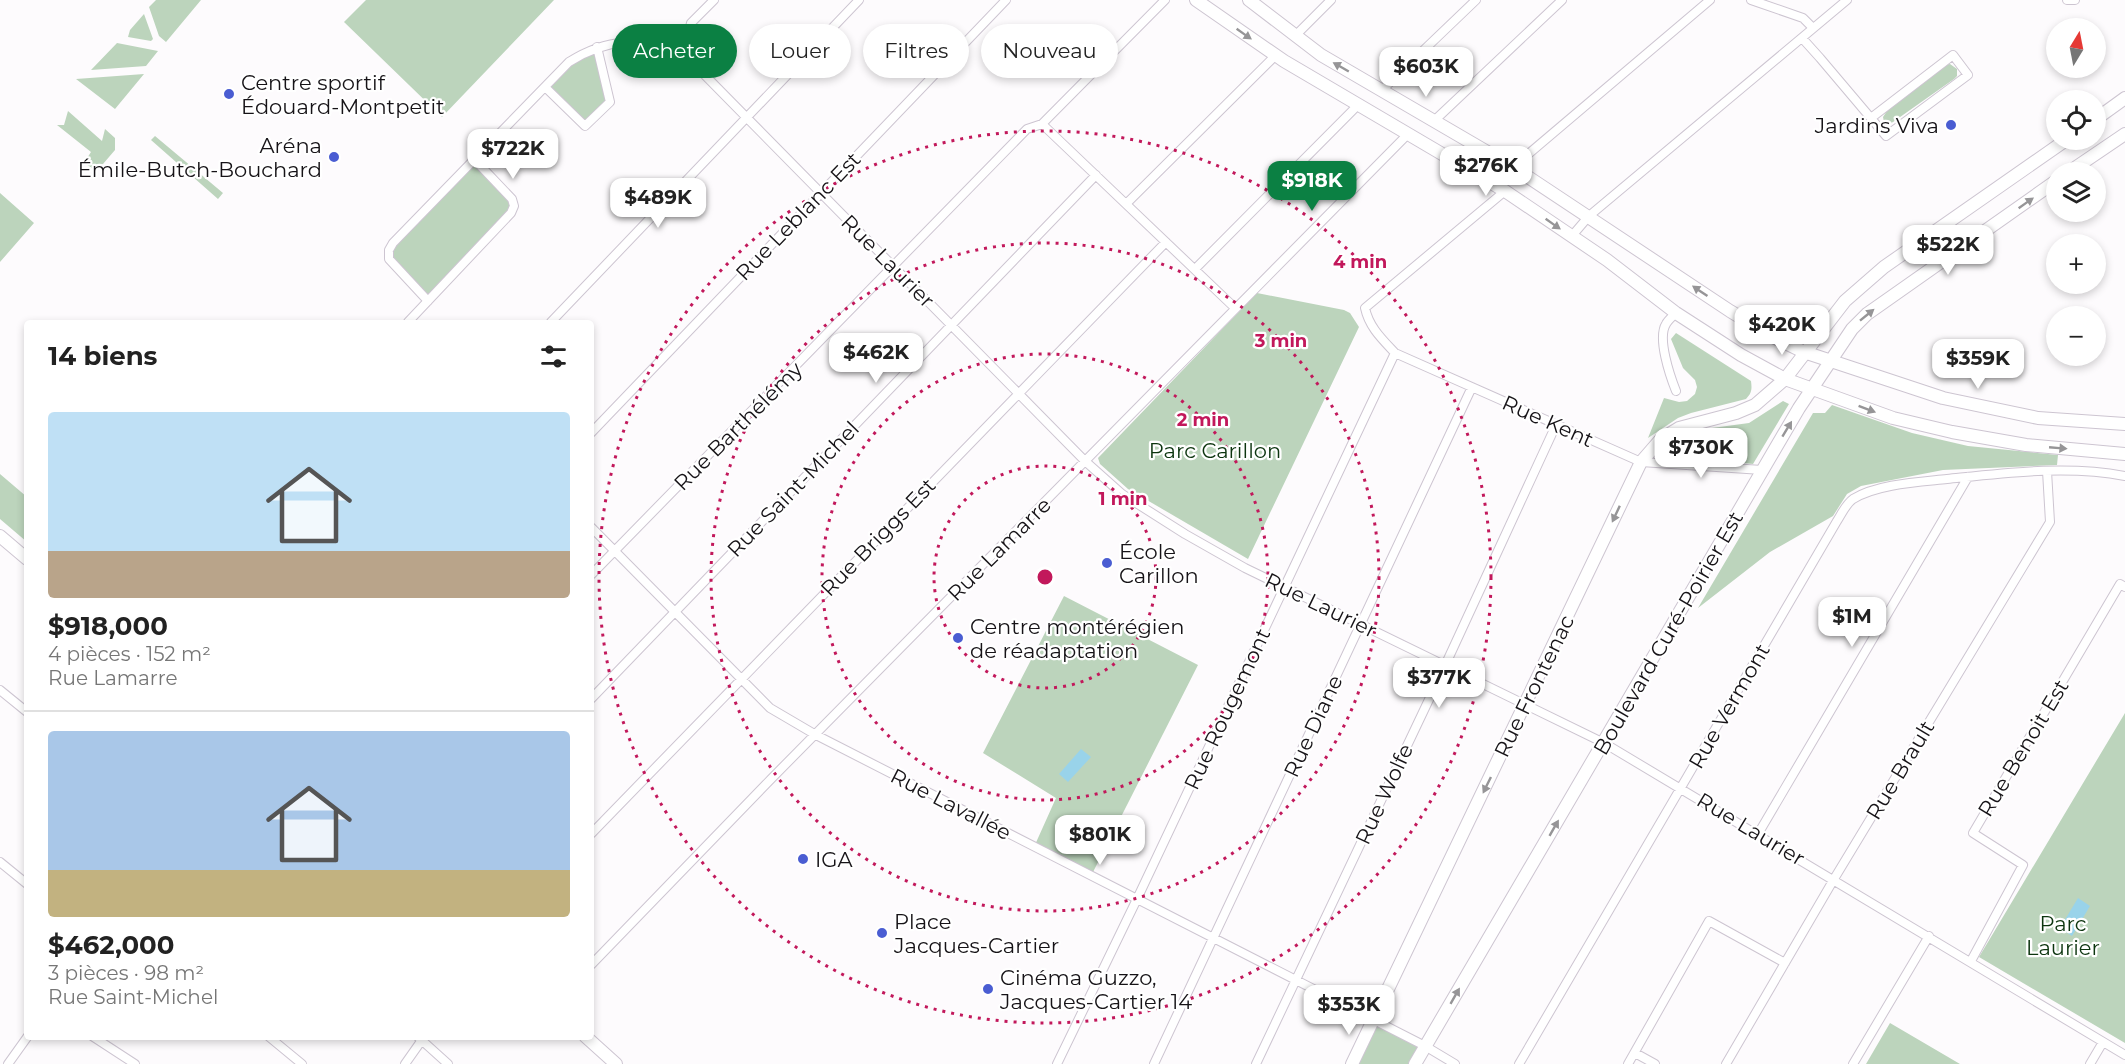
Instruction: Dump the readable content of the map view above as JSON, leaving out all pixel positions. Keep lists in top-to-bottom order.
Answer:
{
  "streets": {
    "main road": ["Boulevard Curé-Poirier Est", "Rue Frontenac"],
    "street": [
      "Rue Leblanc Est",
      "Rue Laurier",
      "Rue Kent",
      "Rue Barthélémy",
      "Rue Saint-Michel",
      "Rue Briggs Est",
      "Rue Lamarre",
      "Rue Vermont",
      "Rue Rougemont",
      "Rue Diane",
      "Rue Benoit Est",
      "Rue Brault",
      "Rue Wolfe",
      "Rue Lavallée"
    ]
  },
  "crossings": [
    ["Rue Leblanc Est", "Rue Laurier"],
    ["Rue Laurier", "Rue Barthélémy"],
    ["Rue Laurier", "Rue Saint-Michel"],
    ["Rue Laurier", "Rue Briggs Est"],
    ["Rue Laurier", "Rue Lamarre"],
    ["Rue Laurier", "Boulevard Curé-Poirier Est"],
    ["Rue Laurier", "Rue Frontenac"],
    ["Rue Laurier", "Rue Vermont"],
    ["Rue Laurier", "Rue Rougemont"],
    ["Rue Laurier", "Rue Diane"],
    ["Rue Laurier", "Rue Benoit Est"],
    ["Rue Laurier", "Rue Brault"],
    ["Rue Laurier", "Rue Wolfe"],
    ["Rue Kent", "Boulevard Curé-Poirier Est"],
    ["Rue Kent", "Rue Frontenac"],
    ["Rue Kent", "Rue Rougemont"],
    ["Rue Kent", "Rue Diane"],
    ["Rue Kent", "Rue Wolfe"],
    ["Rue Barthélémy", "Rue Lavallée"],
    ["Rue Saint-Michel", "Rue Lavallée"],
    ["Rue Briggs Est", "Rue Lavallée"],
    ["Rue Lamarre", "Rue Lavallée"],
    ["Boulevard Curé-Poirier Est", "Rue Lavallée"],
    ["Rue Frontenac", "Rue Lavallée"],
    ["Rue Rougemont", "Rue Lavallée"],
    ["Rue Diane", "Rue Lavallée"],
    ["Rue Wolfe", "Rue Lavallée"]
  ],
  "one_way": ["Rue Frontenac"],
  "parks": ["Parc Carillon", "Parc Laurier"],
  "places": [
    "Centre sportif Édouard-Montpetit",
    "Jardins Viva",
    "Aréna Émile-Butch-Bouchard",
    "École Carillon",
    "Centre montérégien de réadaptation",
    "IGA",
    "Place Jacques-Cartier",
    "Cinéma Guzzo, Jacques-Cartier 14"
  ],
  "north": "top",
  "page": {
    "map_buttons": ["+", "−"],
    "chip": [
      "Acheter",
      "Louer",
      "Filtres",
      "Nouveau"
    ],
    "price": [
      "$603K",
      "$722K",
      "$276K",
      "$918K",
      "$489K",
      "$522K",
      "$420K",
      "$462K",
      "$359K",
      "$730K",
      "$1M",
      "$377K",
      "$801K",
      "$353K"
    ],
    "heading": "14 biens",
    "list": [
      {
        "name": "$918,000",
        "note": "4 pièces · 152 m² · Rue Lamarre"
      },
      {
        "name": "$462,000",
        "note": "3 pièces · 98 m² · Rue Saint-Michel"
      }
    ]
  },
  "rings": [
    "4 min",
    "3 min",
    "2 min",
    "1 min"
  ]
}
